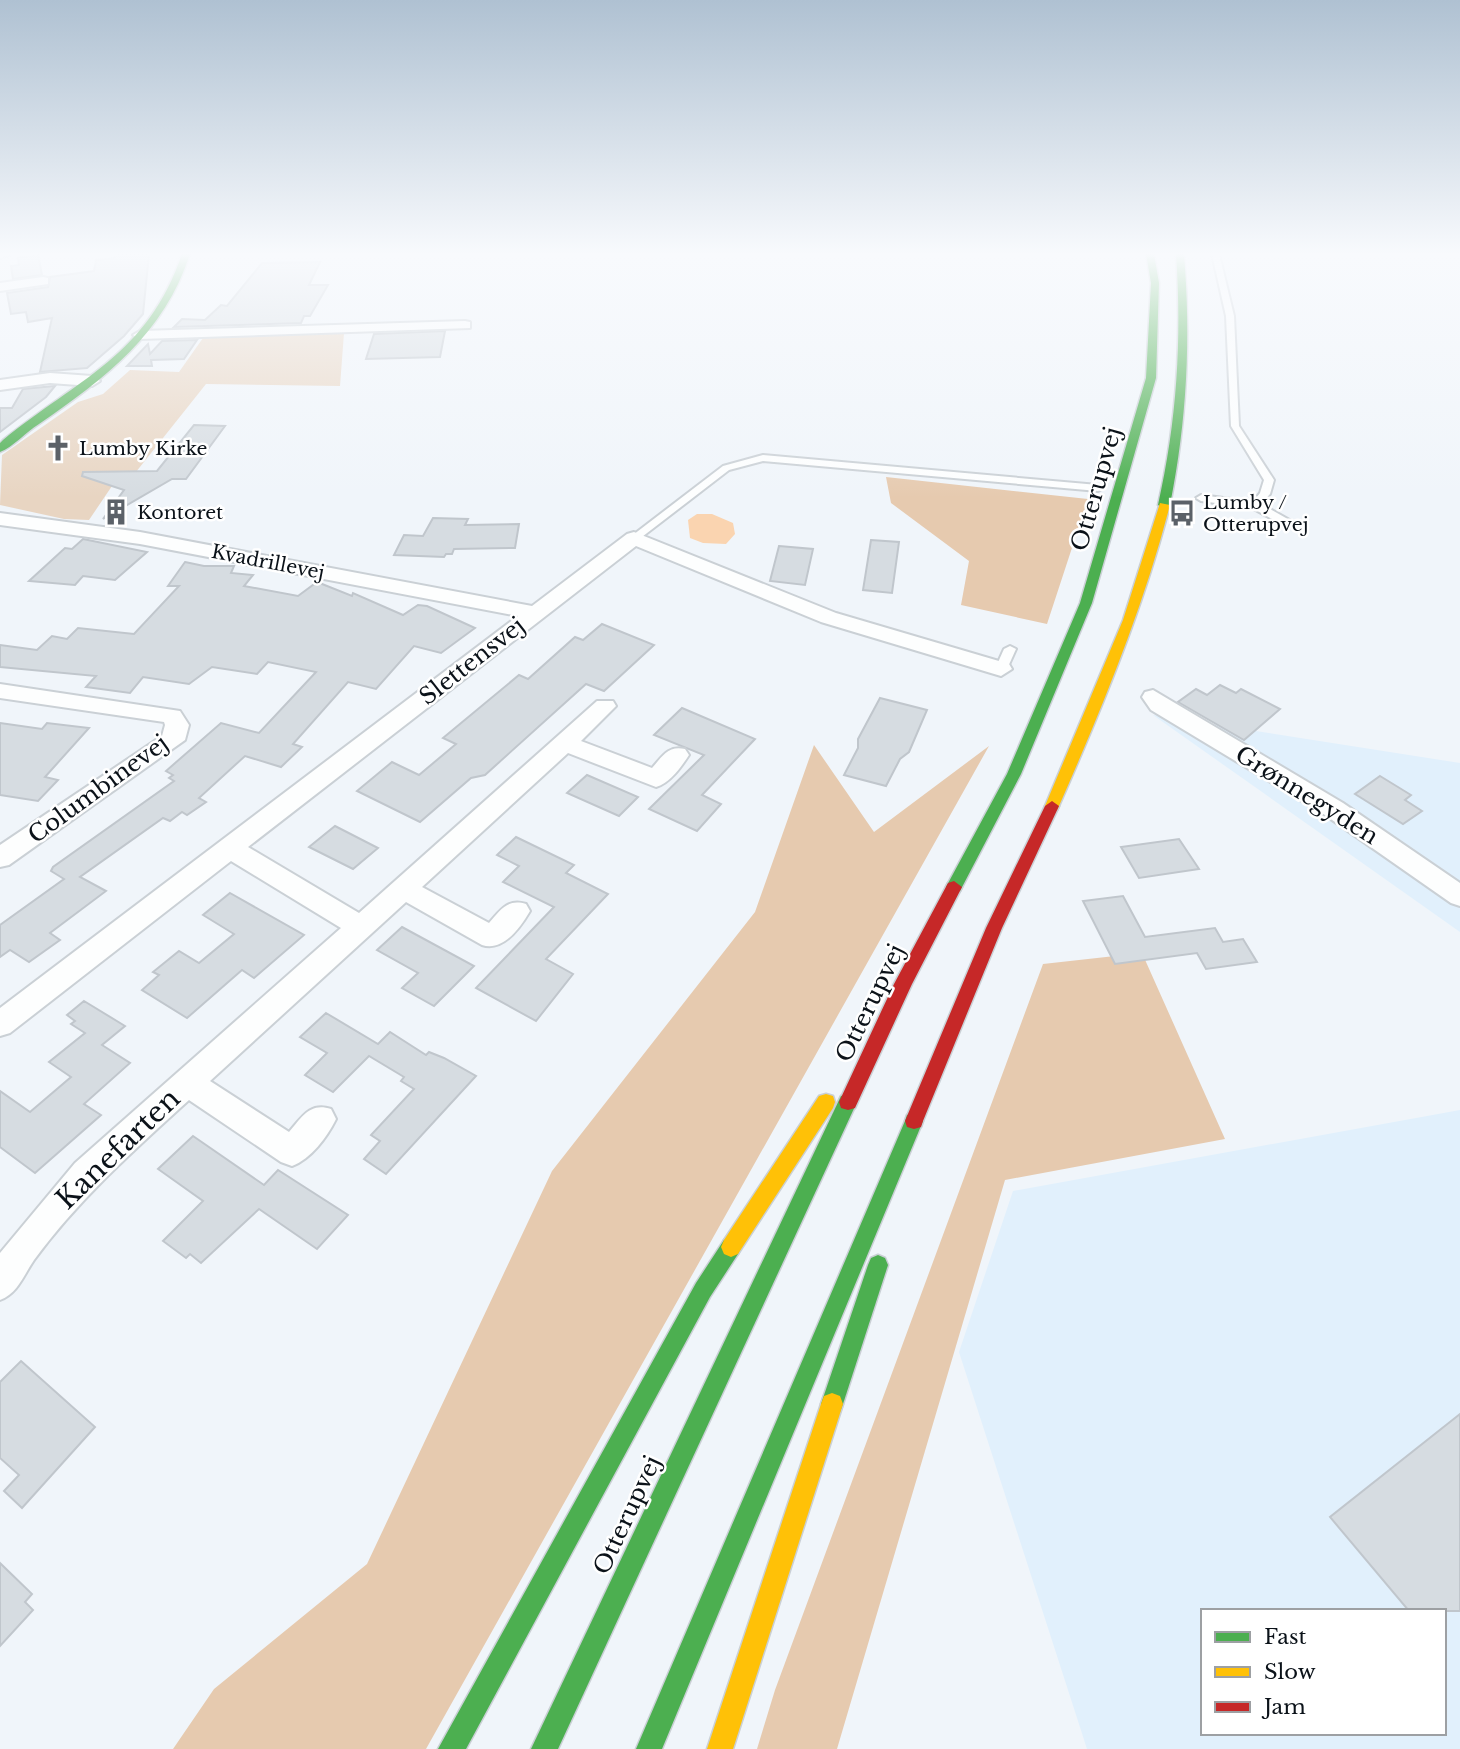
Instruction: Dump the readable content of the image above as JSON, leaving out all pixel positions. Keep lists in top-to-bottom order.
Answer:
{
  "streets": {
    "main road": ["Otterupvej"],
    "street": [
      "Kvadrillevej",
      "Slettensvej",
      "Columbinevej",
      "Grønnegyden",
      "Kanefarten"
    ]
  },
  "crossings": [
    ["Kvadrillevej", "Slettensvej"]
  ],
  "places": {
    "church": ["Lumby Kirke"],
    "building": ["Kontoret"],
    "bus stop": ["Lumby / Otterupvej"]
  },
  "legend": ["Fast", "Slow", "Jam"]
}
